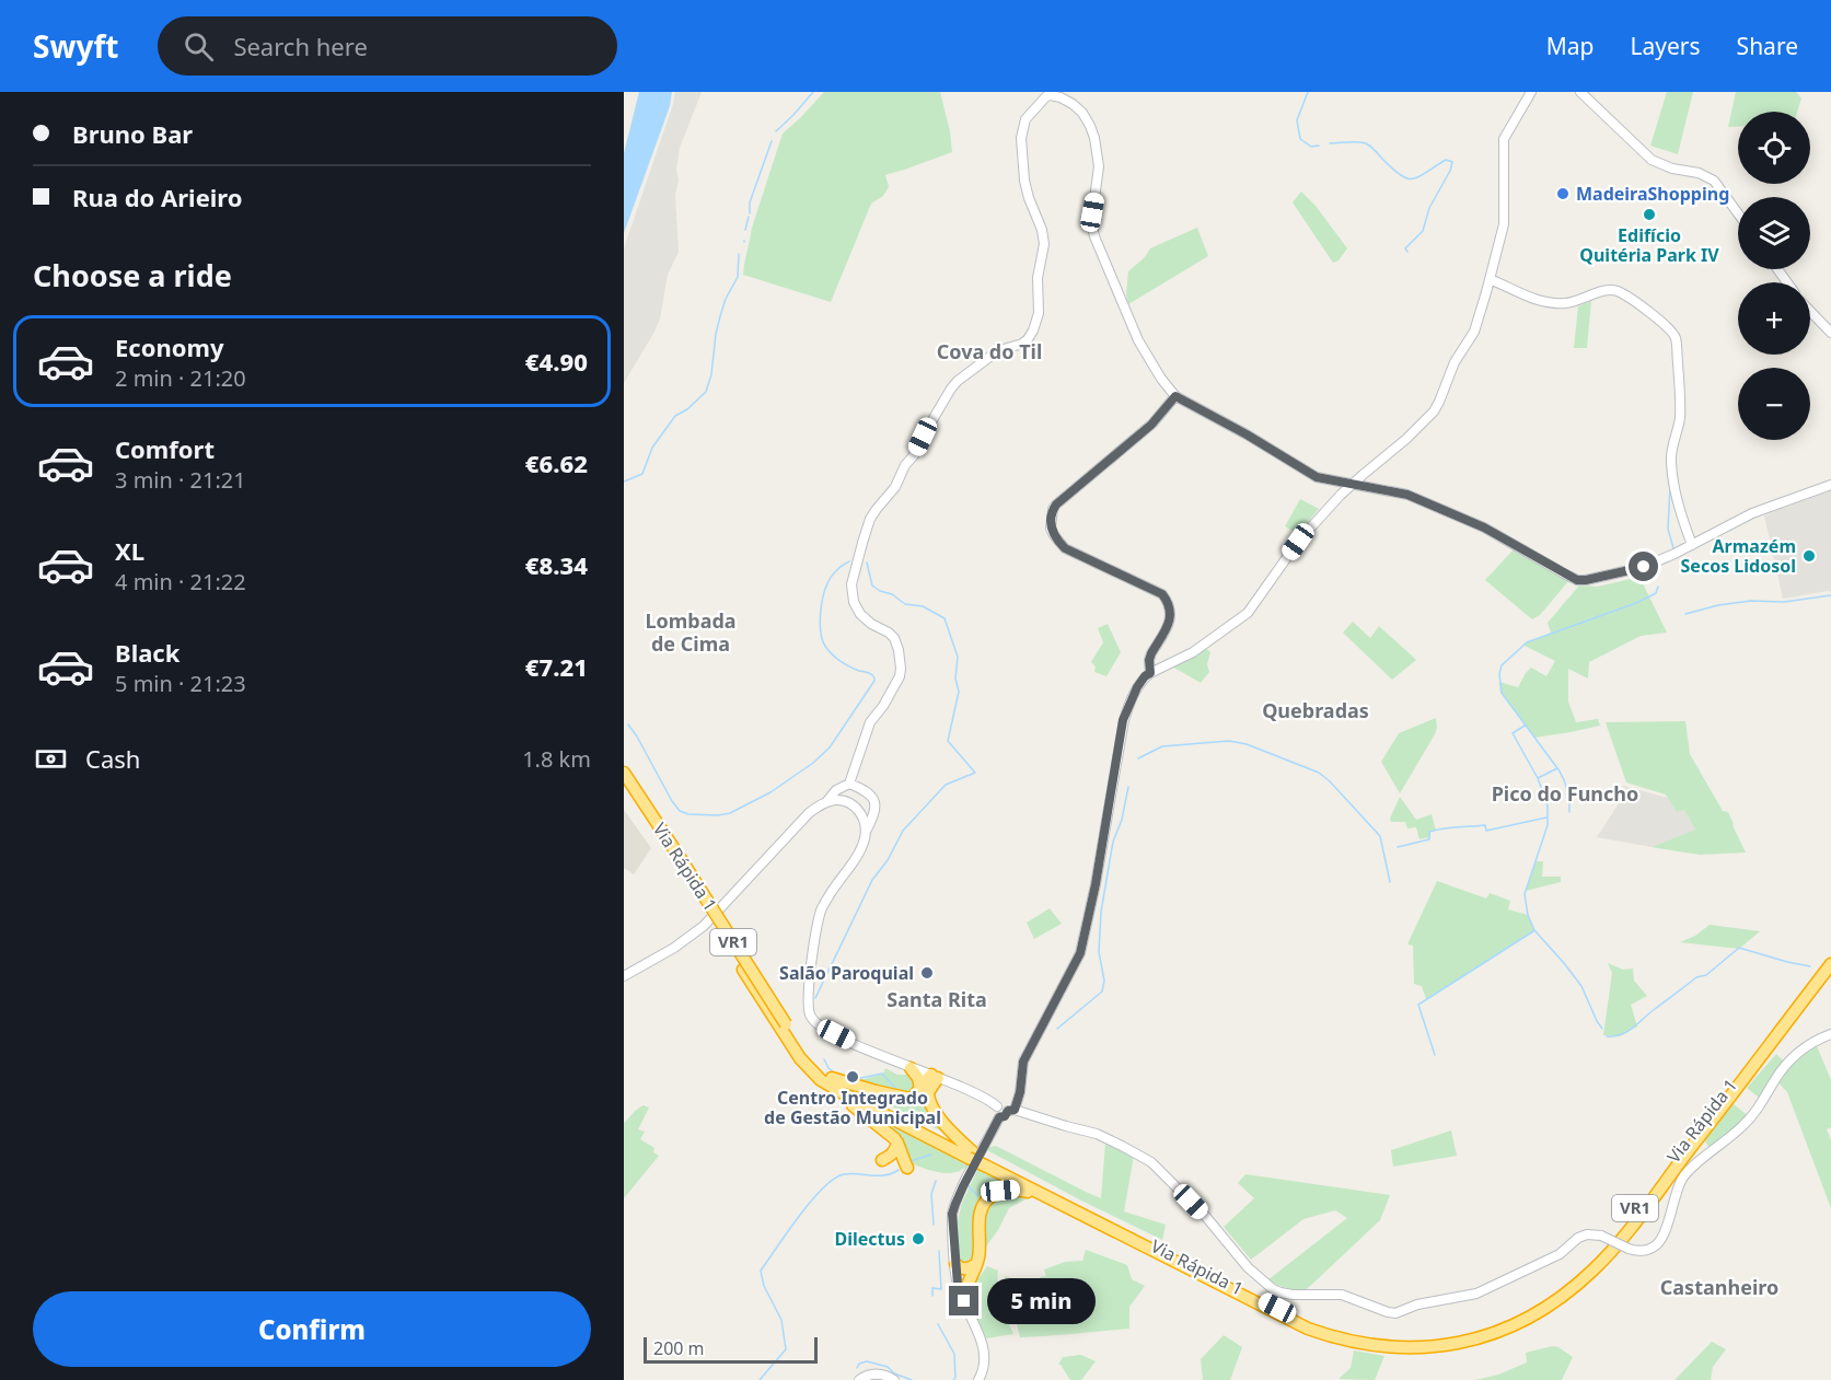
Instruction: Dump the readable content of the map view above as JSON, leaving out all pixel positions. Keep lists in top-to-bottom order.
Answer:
{
  "streets": {
    "highway": ["Via Rápida 1", "VR1"]
  },
  "districts": [
    "Cova do Til",
    "Lombada de Cima",
    "Quebradas",
    "Pico do Funcho",
    "Santa Rita",
    "Castanheiro"
  ],
  "places": [
    "MadeiraShopping",
    "Edifício Quitéria Park IV",
    "Armazém Secos Lidosol",
    "Salão Paroquial",
    "Centro Integrado de Gestão Municipal",
    "Dilectus"
  ],
  "scale_bar": "200 m",
  "page": {
    "header": "Swyft",
    "search": "Search here",
    "nav": ["Map", "Layers", "Share"],
    "banner": ["Bruno Bar", "Rua do Arieiro"],
    "map_buttons": ["+", "−"],
    "heading": "Choose a ride",
    "list": [
      {
        "name": "Economy",
        "note": "2 min · 21:20",
        "value": "€4.90"
      },
      {
        "name": "Comfort",
        "note": "3 min · 21:21",
        "value": "€6.62"
      },
      {
        "name": "XL",
        "note": "4 min · 21:22",
        "value": "€8.34"
      },
      {
        "name": "Black",
        "note": "5 min · 21:23",
        "value": "€7.21"
      }
    ],
    "pay": ["Cash", "1.8 km"],
    "buttons": "Confirm",
    "bubble": "5 min",
    "scale": "200 m"
  }
}
